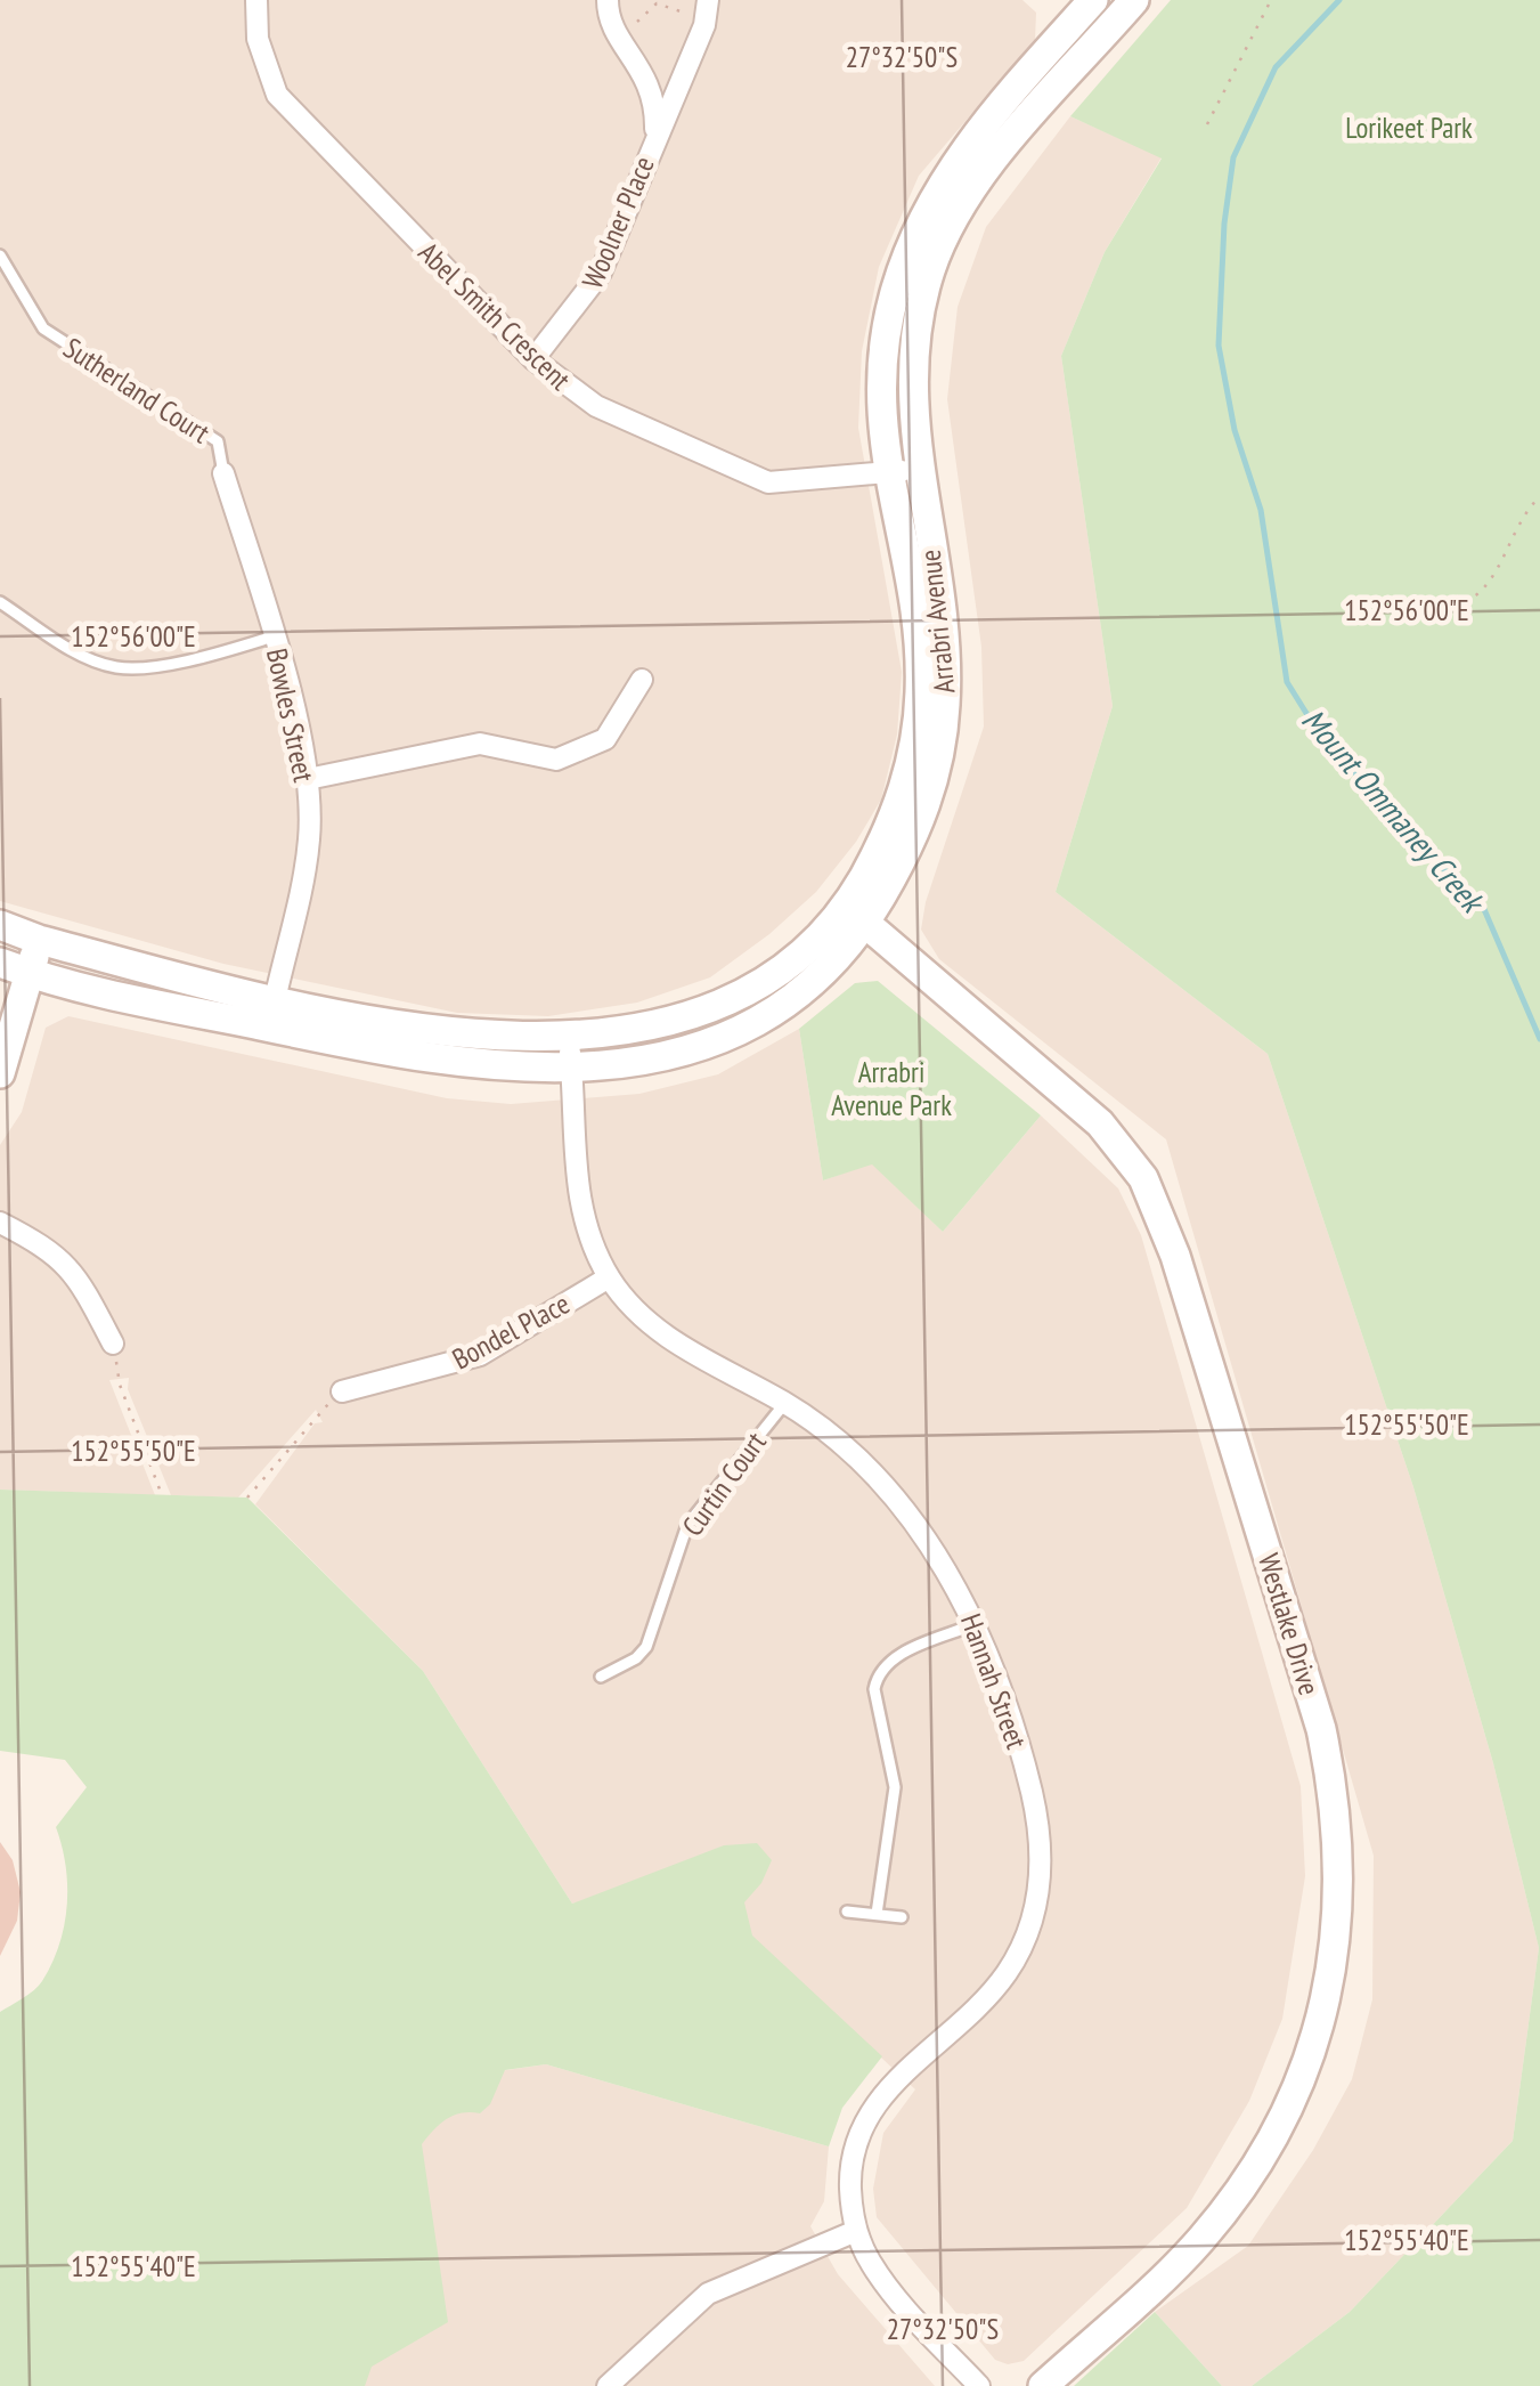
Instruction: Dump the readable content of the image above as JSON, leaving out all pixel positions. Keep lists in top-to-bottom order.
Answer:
{
  "streets": {
    "street": [
      "Woolner Place",
      "Abel Smith Crescent",
      "Arrabri Avenue",
      "Bowles Street",
      "Bondel Place",
      "Westlake Drive",
      "Hannah Street"
    ],
    "lane": ["Sutherland Court", "Curtin Court"]
  },
  "crossings": [
    ["Woolner Place", "Abel Smith Crescent"],
    ["Abel Smith Crescent", "Arrabri Avenue"],
    ["Sutherland Court", "Bowles Street"],
    ["Arrabri Avenue", "Bowles Street"],
    ["Arrabri Avenue", "Westlake Drive"],
    ["Arrabri Avenue", "Hannah Street"],
    ["Bondel Place", "Hannah Street"],
    ["Curtin Court", "Hannah Street"]
  ],
  "water": ["Mount Ommaney Creek"],
  "parks": ["Lorikeet Park", "Arrabri Avenue Park"],
  "coordinates": [
    "27°32'50\"S",
    "152°56'00\"E",
    "152°55'50\"E",
    "152°55'40\"E"
  ]
}
